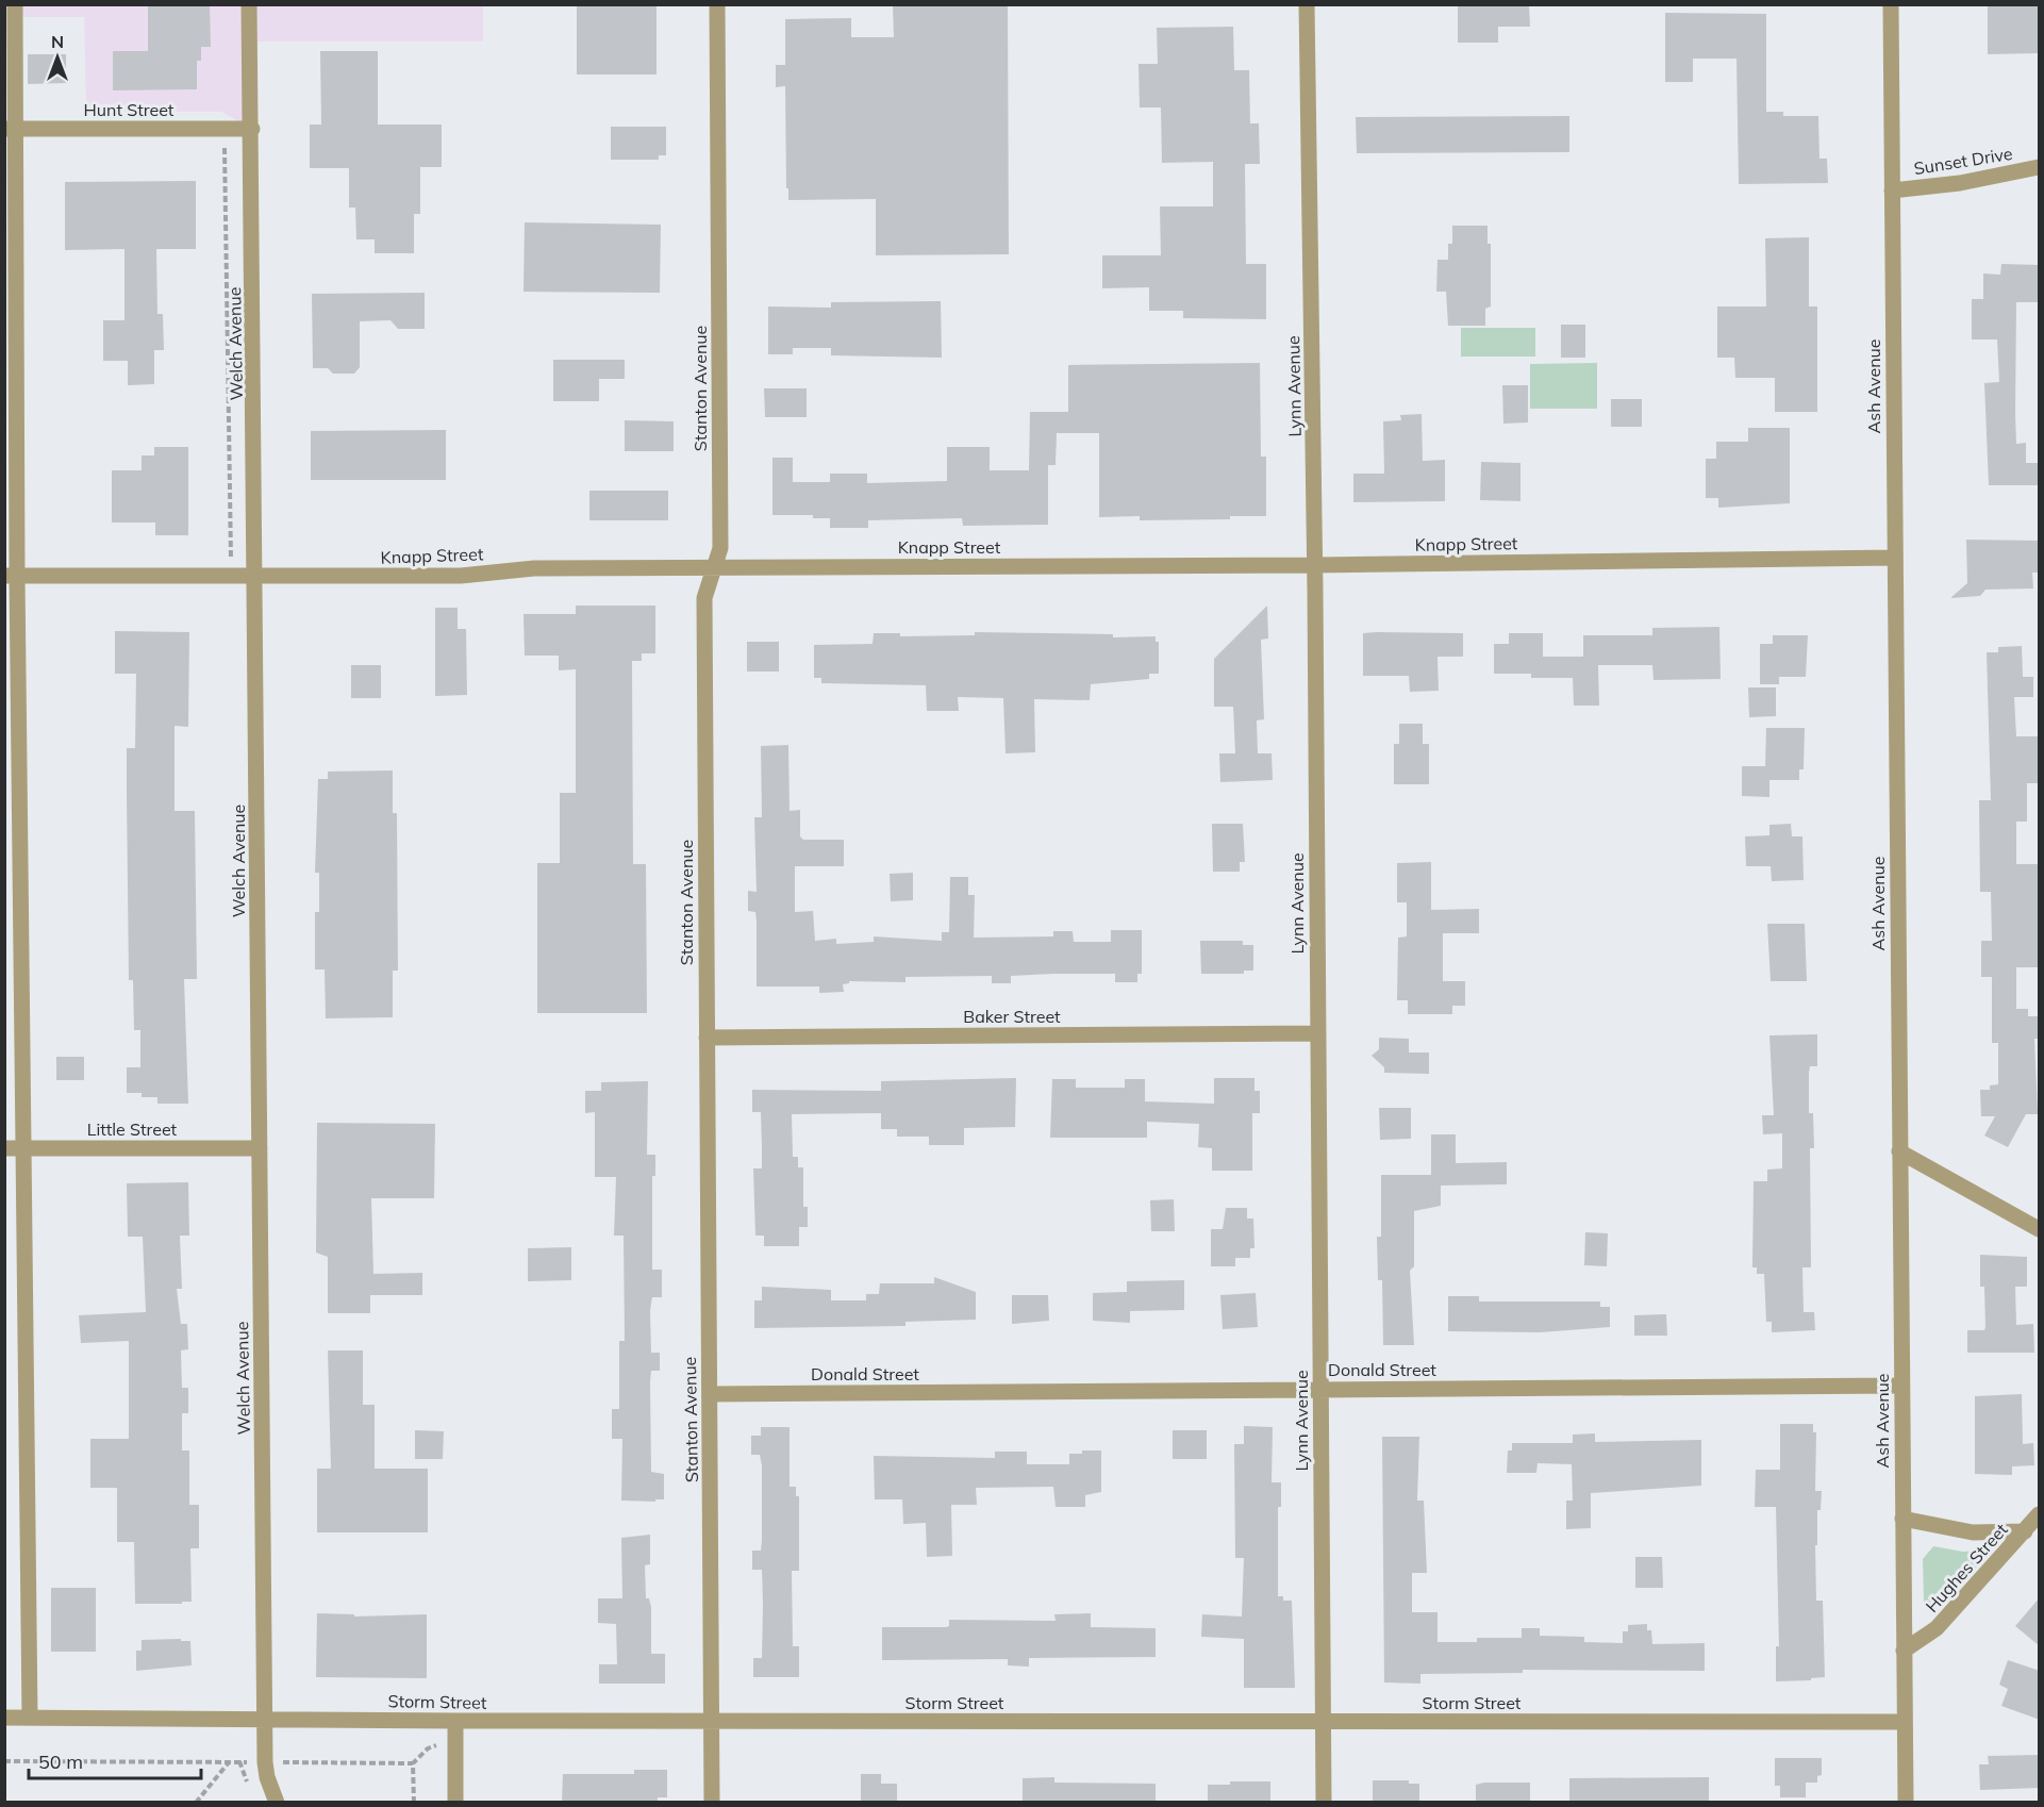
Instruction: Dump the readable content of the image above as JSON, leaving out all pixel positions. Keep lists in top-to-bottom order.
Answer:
{
  "streets": {
    "street": [
      "Hunt Street",
      "Sunset Drive",
      "Welch Avenue",
      "Lynn Avenue",
      "Ash Avenue",
      "Stanton Avenue",
      "Knapp Street",
      "Baker Street",
      "Little Street",
      "Donald Street",
      "Hughes Street",
      "Storm Street"
    ]
  },
  "crossings": [
    ["Hunt Street", "Welch Avenue"],
    ["Sunset Drive", "Ash Avenue"],
    ["Welch Avenue", "Knapp Street"],
    ["Welch Avenue", "Little Street"],
    ["Welch Avenue", "Storm Street"],
    ["Lynn Avenue", "Knapp Street"],
    ["Lynn Avenue", "Baker Street"],
    ["Lynn Avenue", "Donald Street"],
    ["Lynn Avenue", "Storm Street"],
    ["Ash Avenue", "Knapp Street"],
    ["Ash Avenue", "Donald Street"],
    ["Ash Avenue", "Hughes Street"],
    ["Ash Avenue", "Storm Street"],
    ["Stanton Avenue", "Knapp Street"],
    ["Stanton Avenue", "Baker Street"],
    ["Stanton Avenue", "Donald Street"],
    ["Stanton Avenue", "Storm Street"]
  ],
  "scale_bar": "50 m",
  "north": "top"
}
